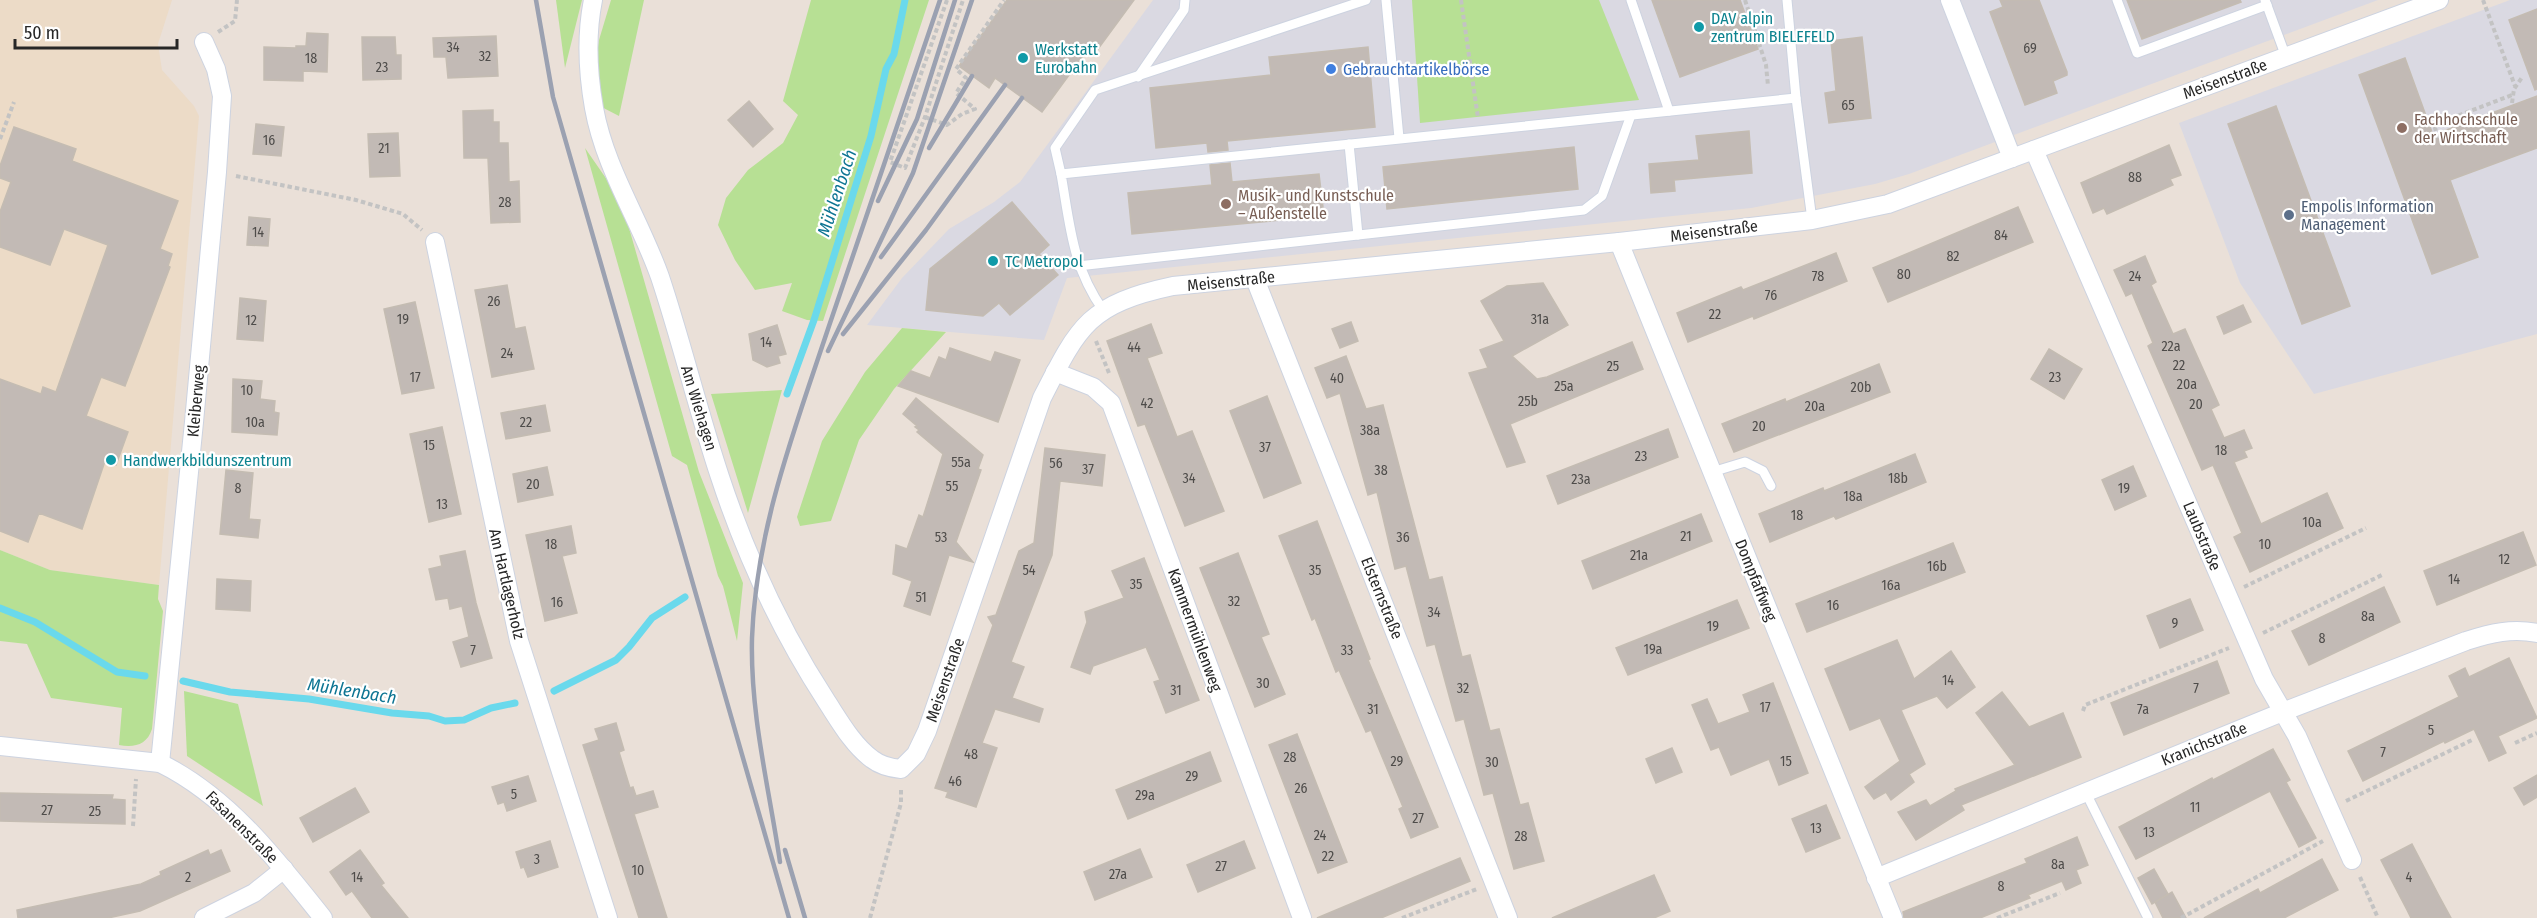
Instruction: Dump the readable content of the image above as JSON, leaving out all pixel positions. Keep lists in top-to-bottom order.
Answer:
{
  "streets": {
    "street": [
      "Meisenstraße",
      "Kleiberweg",
      "Am Wiehagen",
      "Laubstraße",
      "Dompfaffweg",
      "Am Hartlagerholz",
      "Elsternstraße",
      "Kammermühlenweg",
      "Kranichstraße",
      "Fasanenstraße"
    ]
  },
  "crossings": [
    ["Meisenstraße", "Am Wiehagen"],
    ["Meisenstraße", "Laubstraße"],
    ["Meisenstraße", "Dompfaffweg"],
    ["Meisenstraße", "Elsternstraße"],
    ["Kleiberweg", "Fasanenstraße"],
    ["Laubstraße", "Kranichstraße"],
    ["Dompfaffweg", "Kranichstraße"]
  ],
  "water": ["Mühlenbach"],
  "places": [
    "DAV alpin zentrum BIELEFELD",
    "Werkstatt Eurobahn",
    "Gebrauchtartikelbörse",
    "Fachhochschule der Wirtschaft",
    "Musik- und Kunstschule – Außenstelle",
    "Empolis Information Management",
    "TC Metropol",
    "Handwerkbildunszentrum"
  ],
  "house_numbers": [
    "34",
    "69",
    "32",
    "18",
    "23",
    "65",
    "16",
    "21",
    "88",
    "28",
    "14",
    "84",
    "82",
    "80",
    "78",
    "24",
    "76",
    "26",
    "22",
    "19",
    "31a",
    "12",
    "14",
    "22a",
    "44",
    "24",
    "22",
    "25",
    "17",
    "23",
    "40",
    "20a",
    "25a",
    "20b",
    "10",
    "25b",
    "42",
    "20",
    "20a",
    "10a",
    "22",
    "20",
    "38a",
    "15",
    "37",
    "18",
    "23",
    "55a",
    "56",
    "37",
    "38",
    "34",
    "18b",
    "23a",
    "20",
    "55",
    "8",
    "19",
    "18a",
    "13",
    "18",
    "10a",
    "21",
    "53",
    "36",
    "18",
    "10",
    "21a",
    "12",
    "16b",
    "54",
    "35",
    "14",
    "35",
    "16a",
    "51",
    "32",
    "16",
    "16",
    "34",
    "8a",
    "9",
    "19",
    "8",
    "19a",
    "7",
    "33",
    "14",
    "30",
    "32",
    "7",
    "31",
    "17",
    "31",
    "7a",
    "5",
    "7",
    "48",
    "28",
    "29",
    "15",
    "30",
    "29",
    "46",
    "26",
    "5",
    "29a",
    "11",
    "27",
    "25",
    "27",
    "13",
    "13",
    "24",
    "28",
    "22",
    "3",
    "8a",
    "27",
    "10",
    "27a",
    "2",
    "14",
    "4",
    "8"
  ],
  "scale_bar": "50 m"
}
